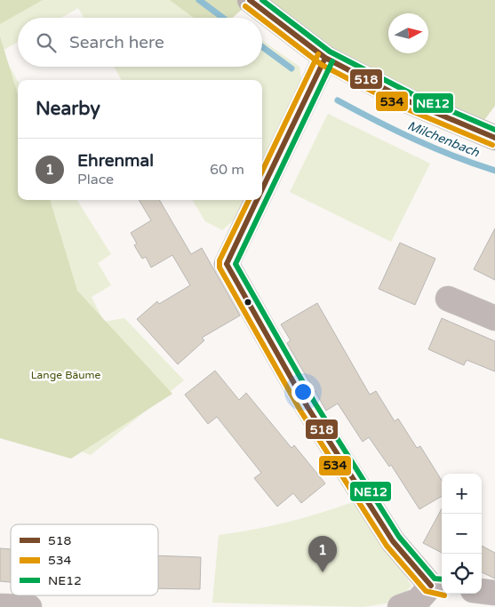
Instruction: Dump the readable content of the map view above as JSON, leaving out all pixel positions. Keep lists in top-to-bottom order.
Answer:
{
  "water": ["Milchenbach"],
  "parks": ["Lange Bäume"],
  "lines": ["transit line 518", "transit line NE12", "transit line 534"],
  "legend": ["518", "534", "NE12"],
  "north": "right",
  "page": {
    "search": "Search here",
    "heading": "Nearby",
    "list": [
      {
        "mark": "1",
        "name": "Ehrenmal",
        "note": "Place",
        "value": "60 m"
      }
    ],
    "map_buttons": ["+", "−"],
    "pins": "1"
  }
}
